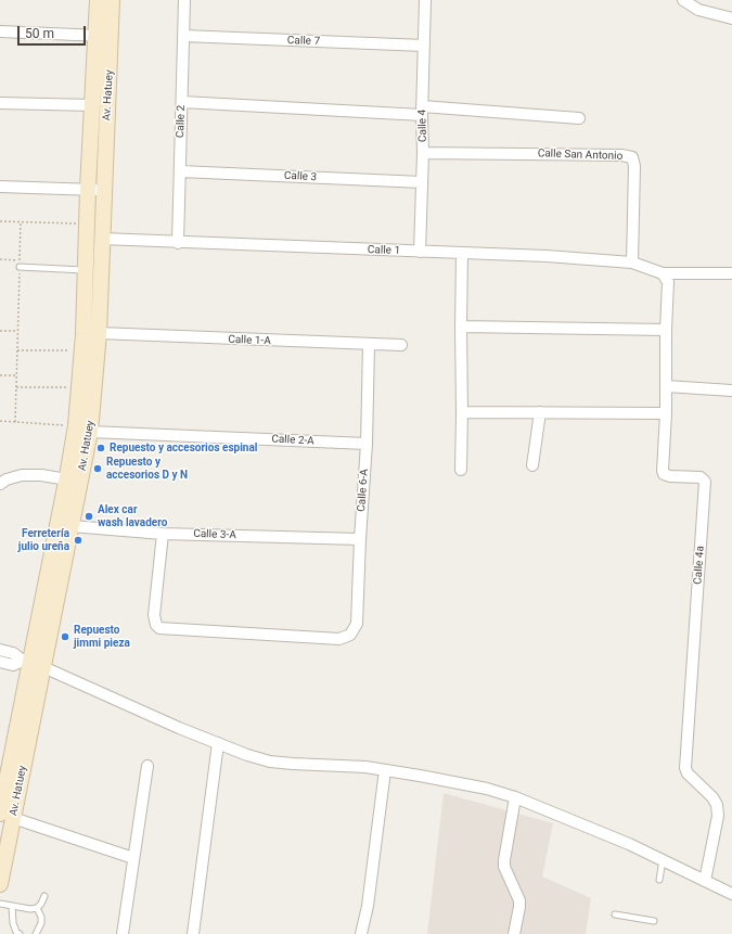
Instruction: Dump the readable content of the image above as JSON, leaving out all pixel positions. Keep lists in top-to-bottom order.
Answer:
{
  "streets": {
    "main road": ["Av. Hatuey"],
    "street": [
      "Calle 7",
      "Calle 2",
      "Calle 4",
      "Calle San Antonio",
      "Calle 3",
      "Calle 1",
      "Calle 1-A",
      "Calle 2-A",
      "Calle 6-A",
      "Calle 3-A",
      "Calle 4a"
    ]
  },
  "crossings": [
    ["Calle 7", "Calle 2"],
    ["Calle 7", "Calle 4"],
    ["Av. Hatuey", "Calle 1"],
    ["Av. Hatuey", "Calle 1-A"],
    ["Av. Hatuey", "Calle 2-A"],
    ["Av. Hatuey", "Calle 3-A"],
    ["Calle 2", "Calle 3"],
    ["Calle 2", "Calle 1"],
    ["Calle 4", "Calle San Antonio"],
    ["Calle 4", "Calle 3"],
    ["Calle 4", "Calle 1"],
    ["Calle San Antonio", "Calle 1"],
    ["Calle 1", "Calle 4a"],
    ["Calle 1-A", "Calle 6-A"],
    ["Calle 2-A", "Calle 6-A"],
    ["Calle 6-A", "Calle 3-A"]
  ],
  "places": [
    "Repuesto y accesorios espinal",
    "Repuesto y accesorios D y N",
    "Alex car wash lavadero",
    "Ferretería julio ureña",
    "Repuesto jimmi pieza"
  ],
  "scale_bar": "50 m"
}
